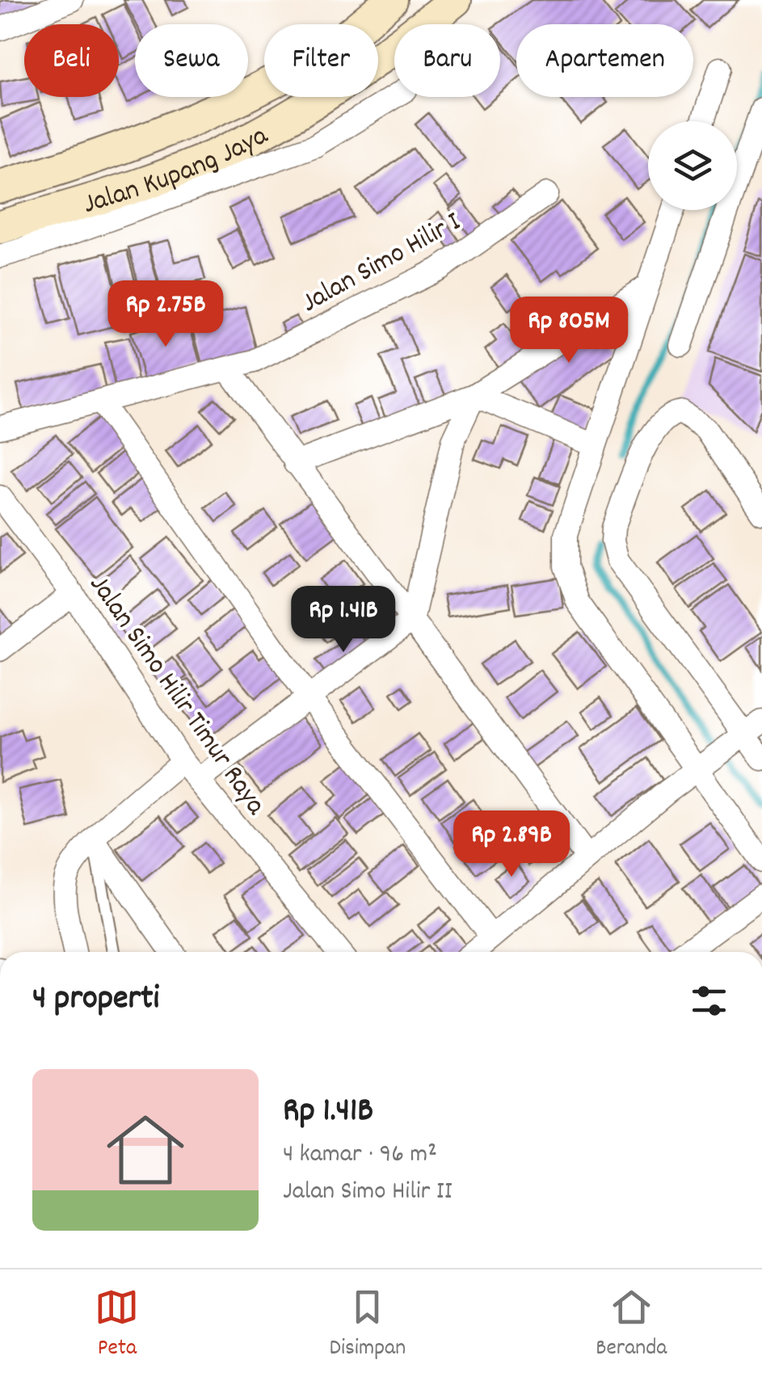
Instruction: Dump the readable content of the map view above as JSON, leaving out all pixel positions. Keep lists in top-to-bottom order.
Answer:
{
  "streets": {
    "main road": ["Jalan Kupang Jaya"],
    "street": ["Jalan Simo Hilir I", "Jalan Simo Hilir Timur Raya"]
  },
  "page": {
    "chip": [
      "Beli",
      "Sewa",
      "Filter",
      "Baru",
      "Apartemen"
    ],
    "price": [
      "Rp 2.75B",
      "Rp 805M",
      "Rp 1.41B",
      "Rp 2.89B"
    ],
    "heading": "4 properti",
    "list": [
      {
        "name": "Rp 1.41B",
        "note": "4 kamar · 96 m² · Jalan Simo Hilir II"
      }
    ],
    "tabs": ["Peta", "Disimpan", "Beranda"]
  }
}
